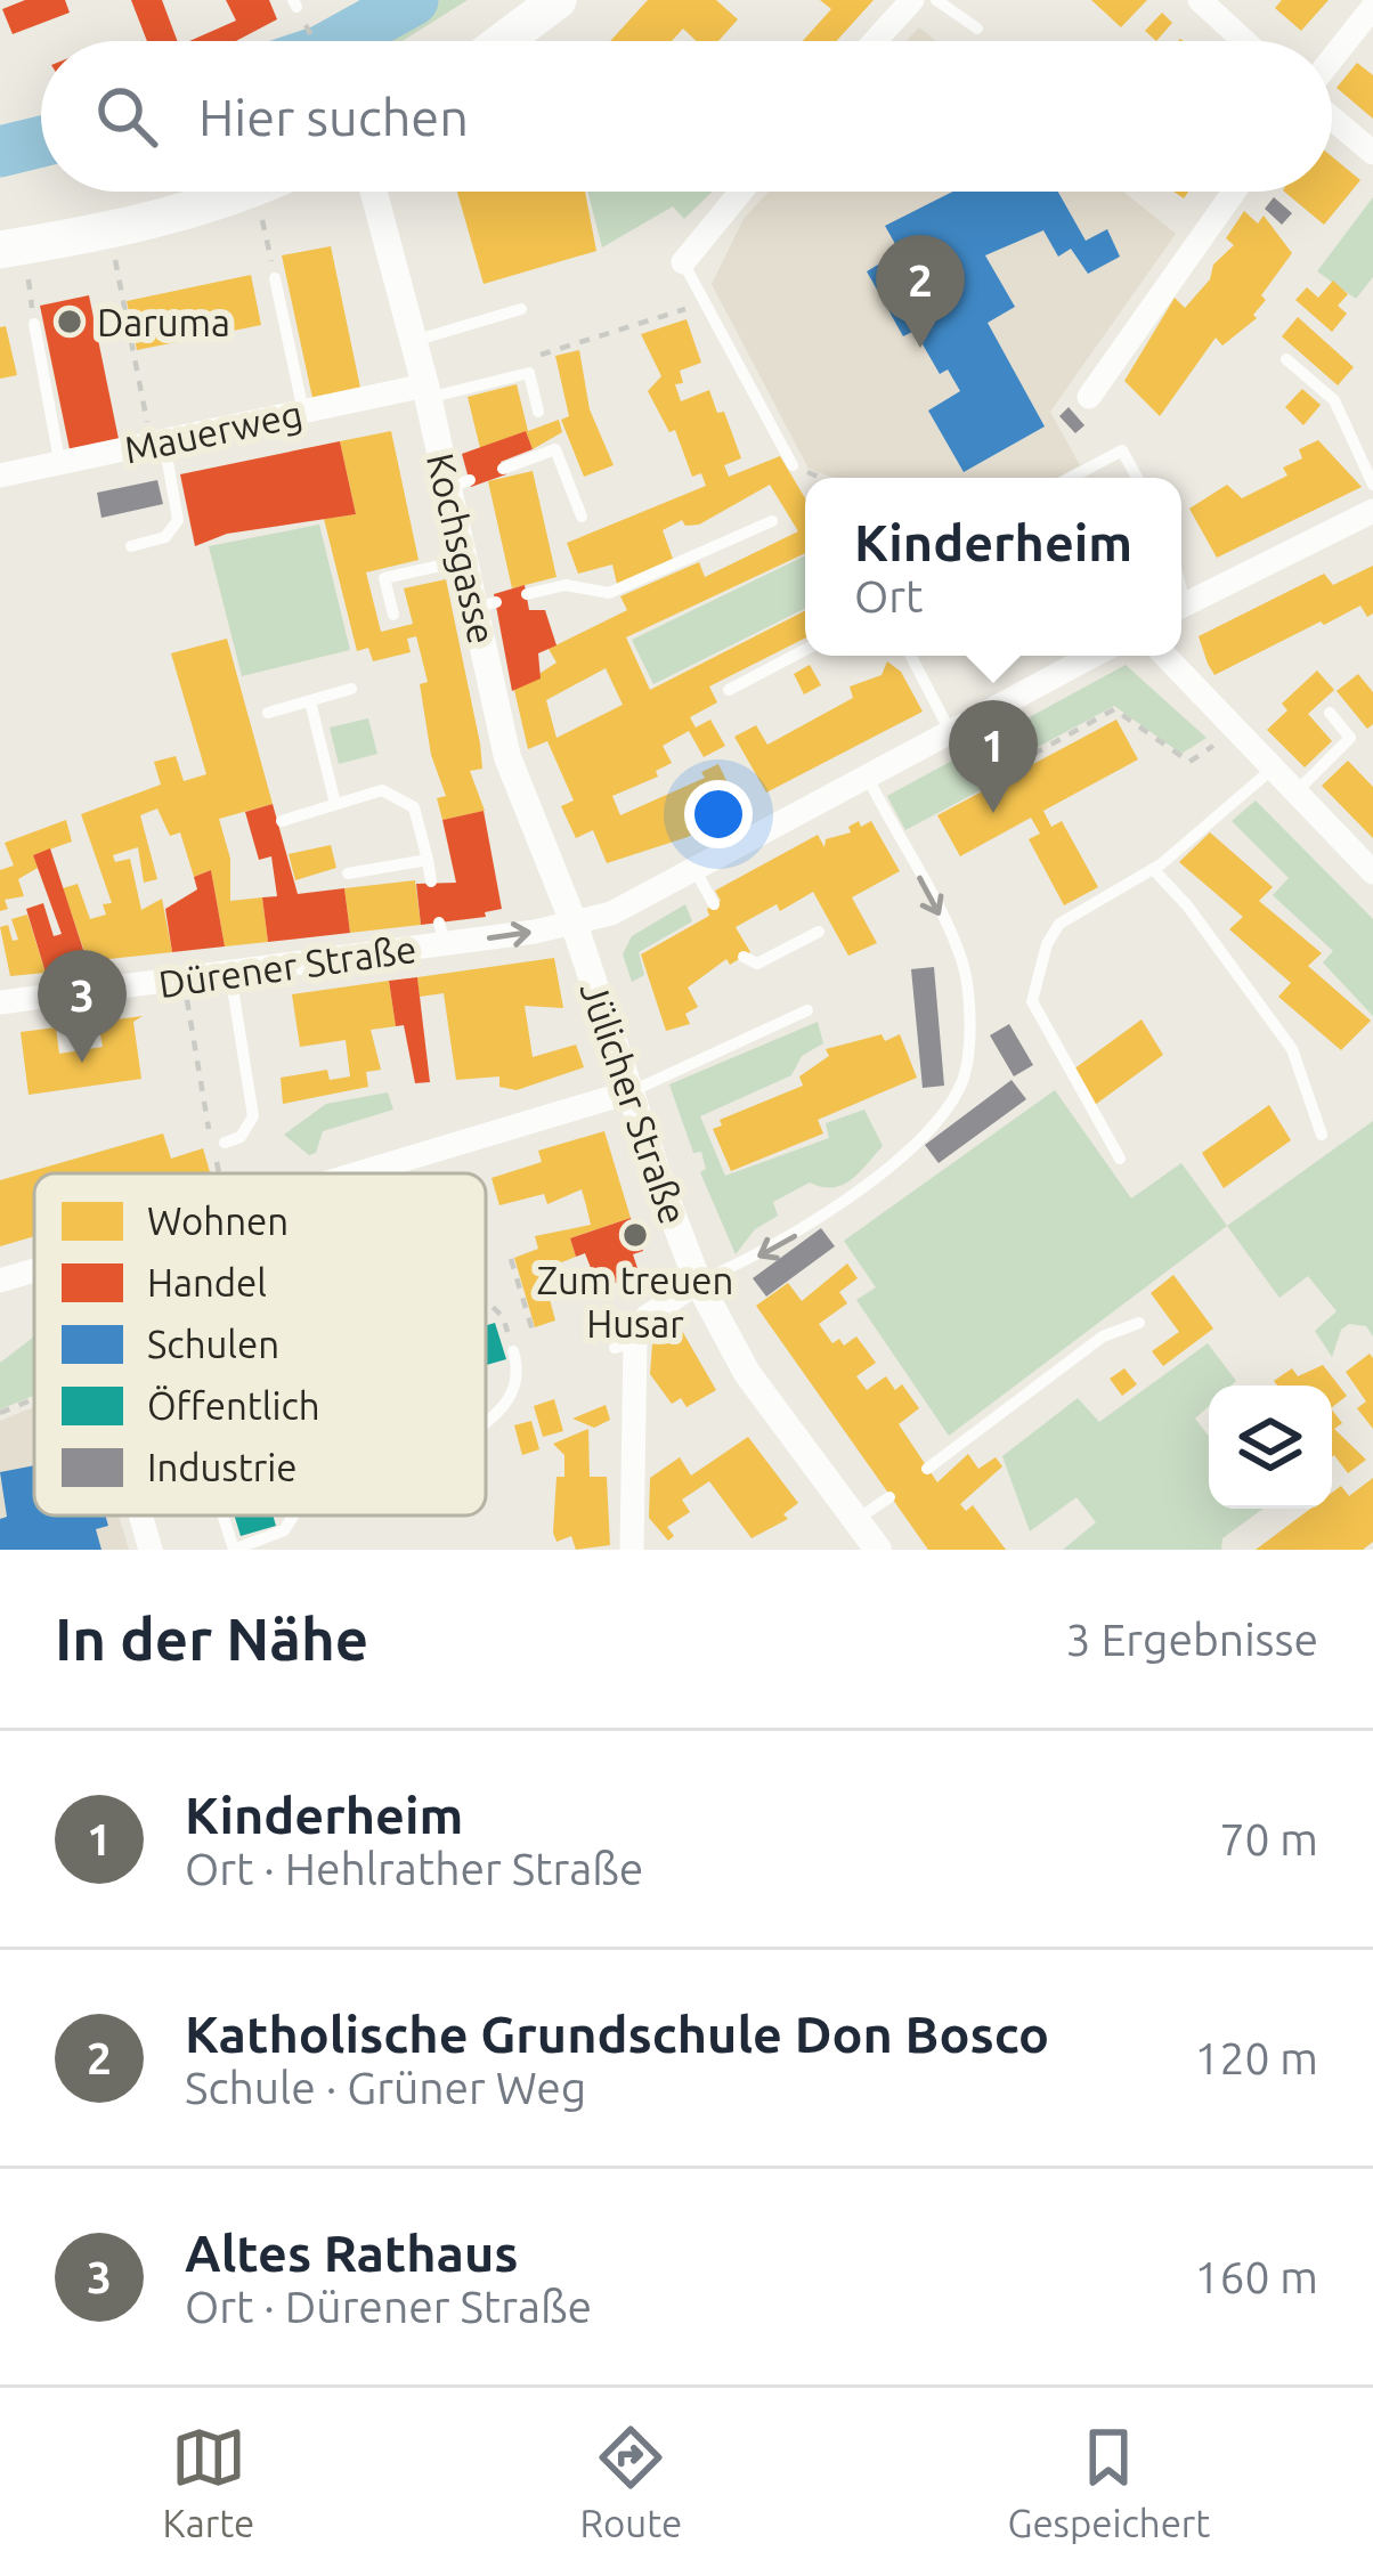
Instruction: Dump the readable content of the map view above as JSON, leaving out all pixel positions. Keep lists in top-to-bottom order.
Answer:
{
  "streets": {
    "street": [
      "Mauerweg",
      "Kochsgasse",
      "Dürener Straße",
      "Jülicher Straße"
    ]
  },
  "crossings": [
    ["Mauerweg", "Kochsgasse"],
    ["Kochsgasse", "Dürener Straße"],
    ["Kochsgasse", "Jülicher Straße"],
    ["Dürener Straße", "Jülicher Straße"]
  ],
  "places": ["Daruma", "Zum treuen Husar"],
  "legend": [
    "Wohnen",
    "Handel",
    "Schulen",
    "Öffentlich",
    "Industrie"
  ],
  "page": {
    "search": "Hier suchen",
    "pins": ["2", "1", "3"],
    "popup": ["Kinderheim", "Ort"],
    "heading": ["In der Nähe", "3 Ergebnisse"],
    "list": [
      {
        "mark": "1",
        "name": "Kinderheim",
        "note": "Ort · Hehlrather Straße",
        "value": "70 m"
      },
      {
        "mark": "2",
        "name": "Katholische Grundschule Don Bosco",
        "note": "Schule · Grüner Weg",
        "value": "120 m"
      },
      {
        "mark": "3",
        "name": "Altes Rathaus",
        "note": "Ort · Dürener Straße",
        "value": "160 m"
      }
    ],
    "nav": ["Karte", "Route", "Gespeichert"]
  }
}
